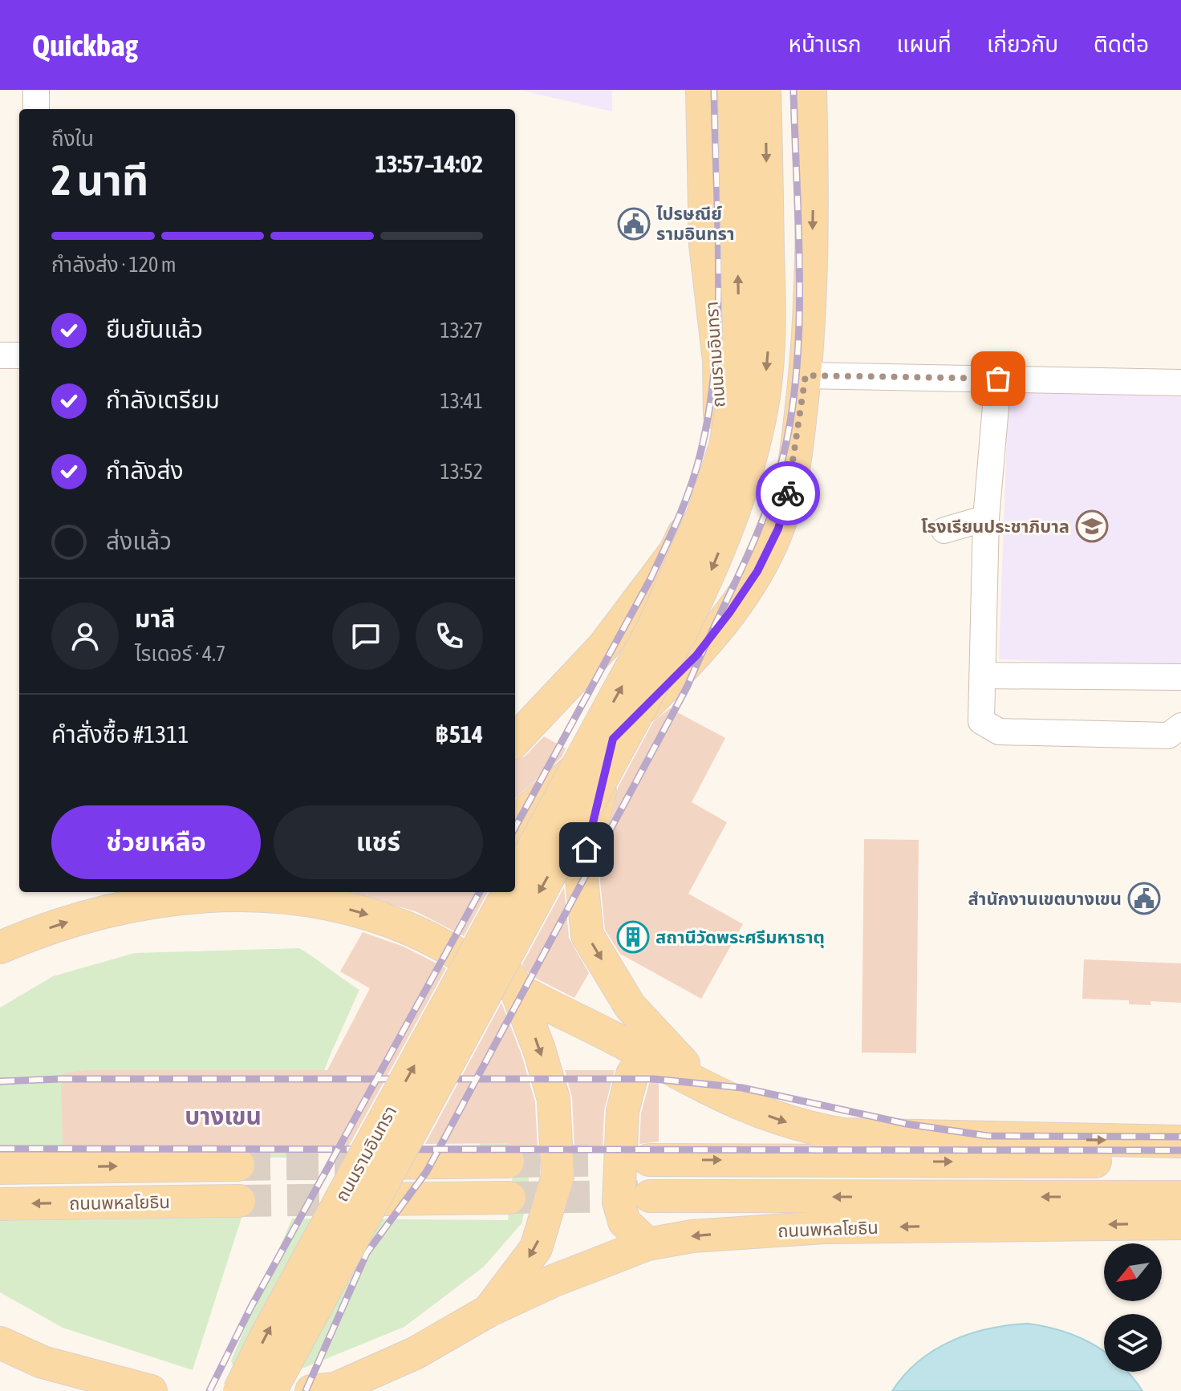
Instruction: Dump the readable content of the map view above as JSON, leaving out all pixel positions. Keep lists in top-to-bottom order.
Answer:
{
  "streets": {
    "main road": ["ถนนรามอินทรา", "ถนนพหลโยธิน"]
  },
  "districts": ["บางเขน"],
  "places": {
    "public building": ["ไปรษณีย์ รามอินทรา", "สำนักงานเขตบางเขน"],
    "school or university": ["โรงเรียนประชาภิบาล"],
    "building": ["สถานีวัดพระศรีมหาธาตุ"]
  },
  "north": "bottom left",
  "page": {
    "header": "Quickbag",
    "nav": [
      "หน้าแรก",
      "แผนที่",
      "เกี่ยวกับ",
      "ติดต่อ"
    ],
    "heading": ["2 นาที", "ถึงใน", "13:57–14:02"],
    "panel": [
      "มาลี",
      "ไรเดอร์ · 4.7",
      "คำสั่งซื้อ #1311",
      "฿514"
    ],
    "bar": "กำลังส่ง · 120 m",
    "list": [
      ["ยืนยันแล้ว", "13:27"],
      ["กำลังเตรียม", "13:41"],
      ["กำลังส่ง", "13:52"],
      "ส่งแล้ว"
    ],
    "buttons": ["ช่วยเหลือ", "แชร์"]
  }
}
